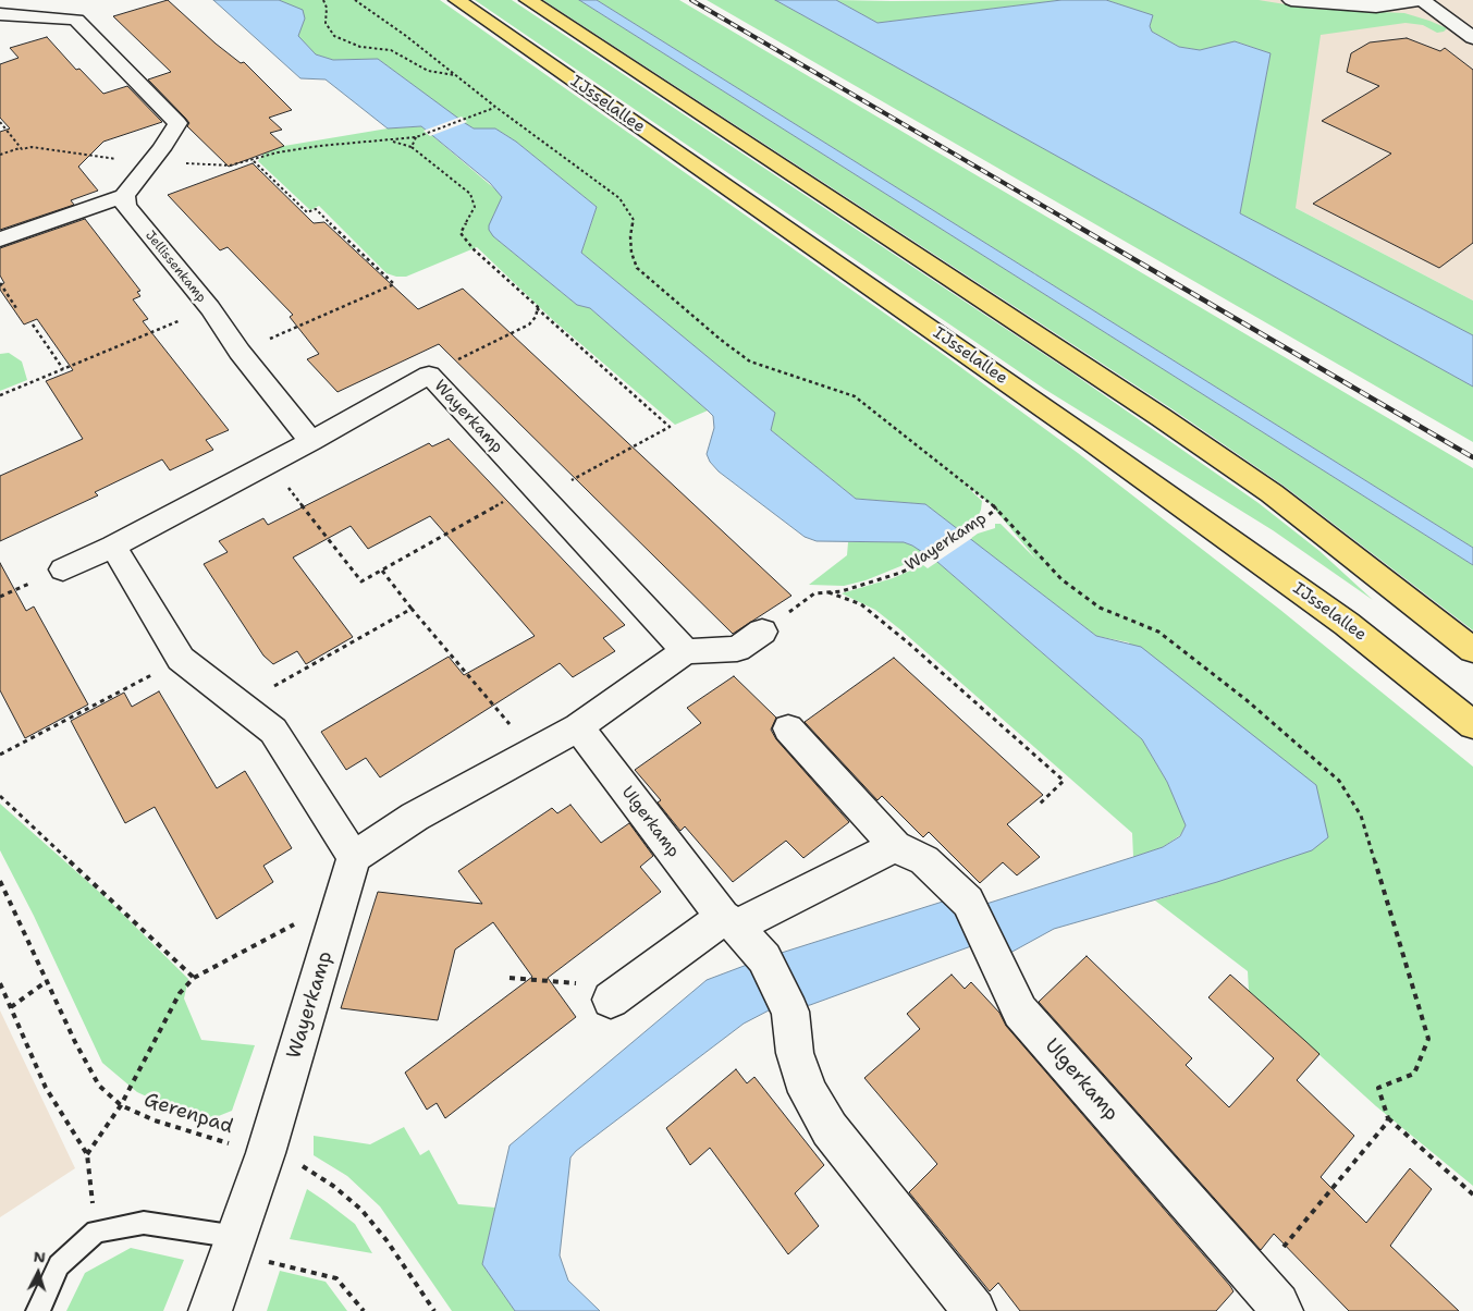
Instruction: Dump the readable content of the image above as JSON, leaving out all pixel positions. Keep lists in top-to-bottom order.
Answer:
{
  "streets": {
    "main road": ["IJsselallee"],
    "street": ["Jellissenkamp", "Wayerkamp", "Ulgerkamp"],
    "path": ["Gerenpad"]
  },
  "crossings": [
    ["Jellissenkamp", "Wayerkamp"],
    ["Wayerkamp", "Gerenpad"]
  ],
  "north": "top"
}
